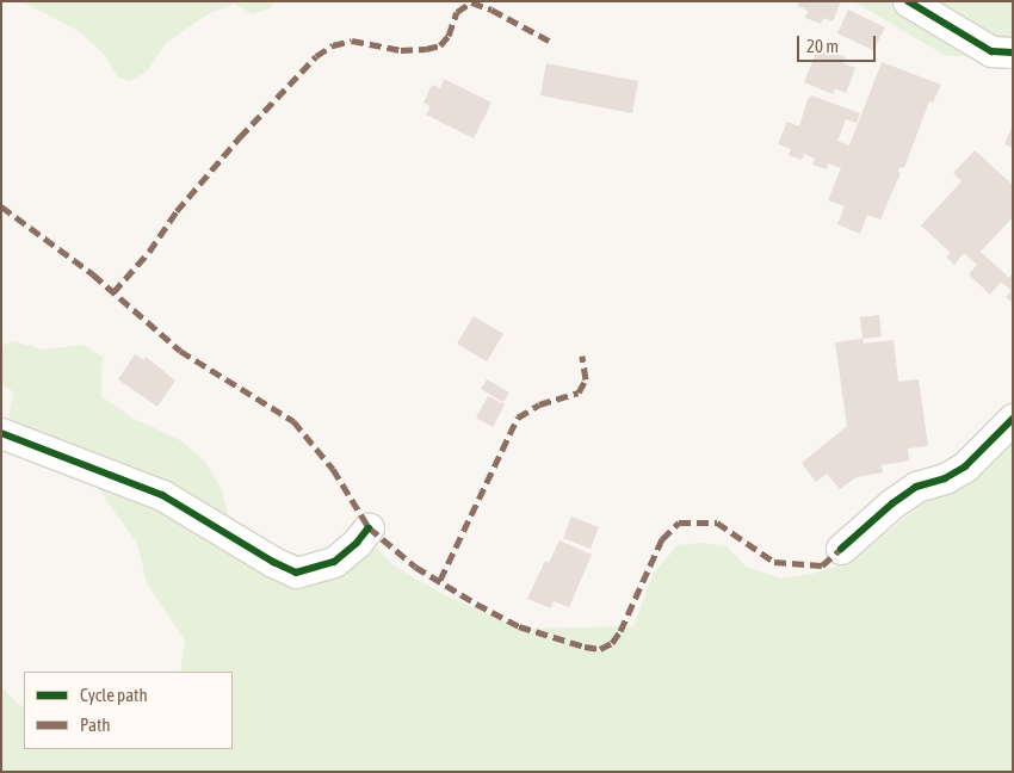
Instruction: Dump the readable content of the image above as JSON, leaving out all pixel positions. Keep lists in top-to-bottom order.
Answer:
{
  "legend": ["Cycle path", "Path"],
  "scale_bar": "20 m"
}
